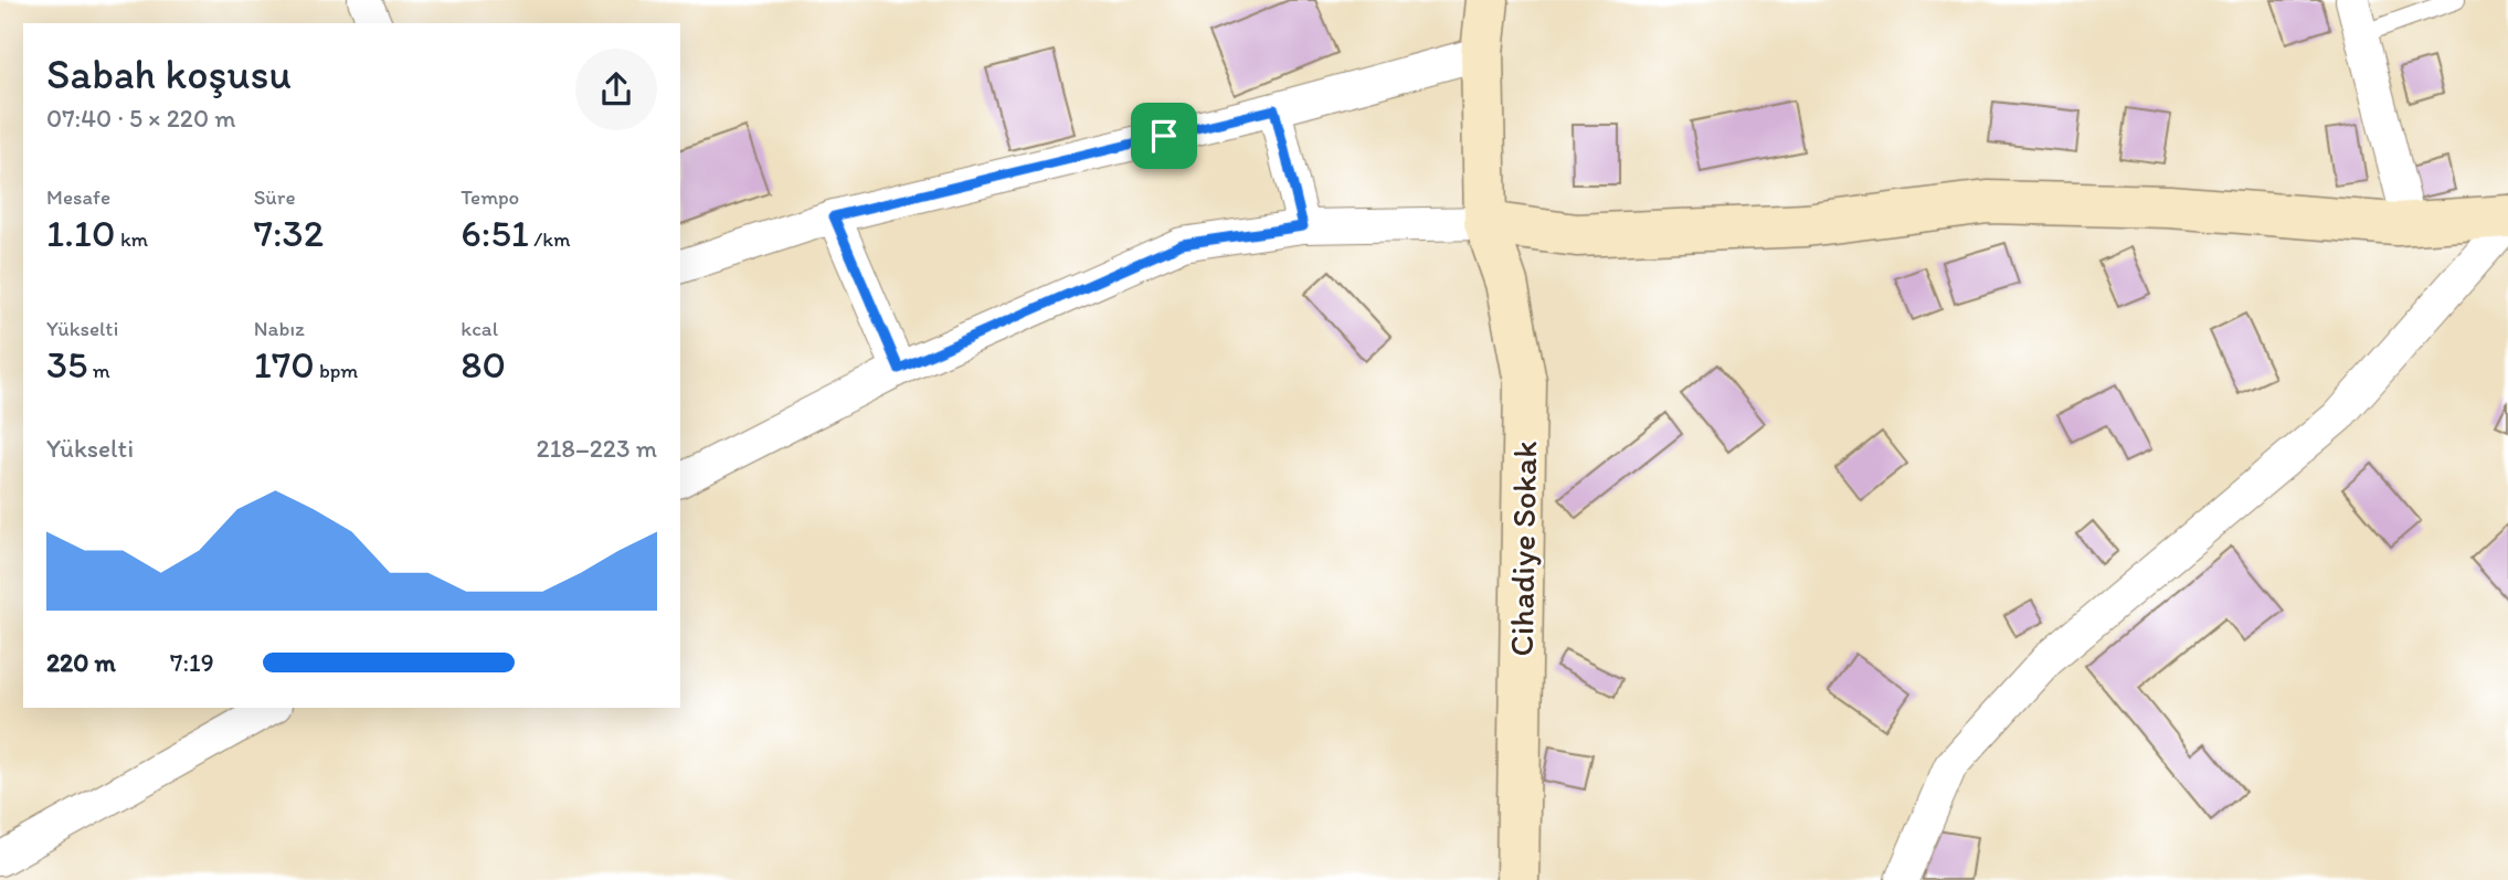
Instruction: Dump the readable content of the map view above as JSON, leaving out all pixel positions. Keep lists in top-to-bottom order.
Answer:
{
  "streets": {
    "street": ["Cihadiye Sokak"]
  },
  "page": {
    "heading": ["Sabah koşusu", "07:40 · 5 × 220 m"],
    "stats": [
      ["Mesafe", "1.10 km"],
      ["Süre", "7:32"],
      ["Tempo", "6:51 /km"],
      ["Yükselti", "35 m"],
      ["Nabız", "170 bpm"],
      ["kcal", "80"]
    ],
    "chart": ["Yükselti", "218–223 m"],
    "list": [
      {
        "name": "220 m",
        "note": "7:19"
      }
    ]
  }
}
